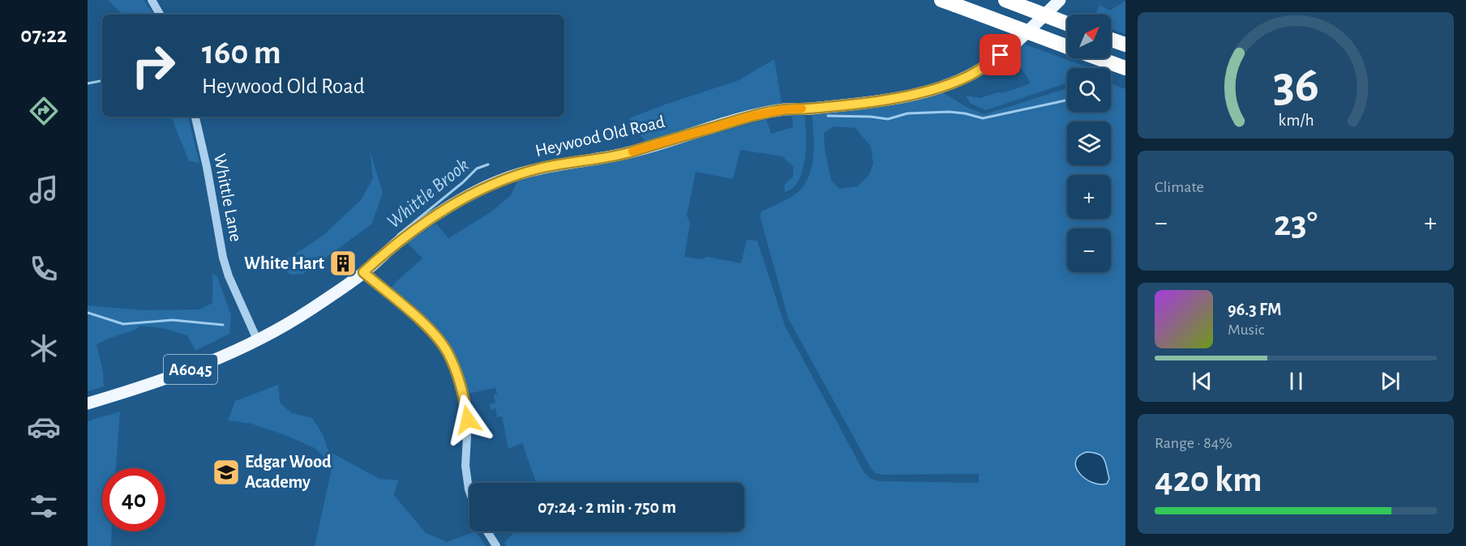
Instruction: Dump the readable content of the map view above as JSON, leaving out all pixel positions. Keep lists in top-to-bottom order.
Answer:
{
  "streets": {
    "main road": ["Heywood Old Road", "A6045"],
    "street": ["Whittle Lane"]
  },
  "crossings": [
    ["Heywood Old Road", "Whittle Lane"]
  ],
  "water": ["Whittle Brook"],
  "places": {
    "building": ["White Hart"],
    "school or university": ["Edgar Wood Academy"]
  },
  "north": "top right",
  "page": {
    "tabs": "07:22",
    "map_buttons": ["+", "−"],
    "turn": ["160 m", "Heywood Old Road"],
    "tile": [
      "Climate",
      ["Range · 84%", "420 km"]
    ],
    "heat": ["−", "23°", "+"],
    "song": ["96.3 FM", "Music"],
    "limit": "40",
    "trip": "07:24 · 2 min · 750 m",
    "gauge": ["36", "km/h"]
  }
}
